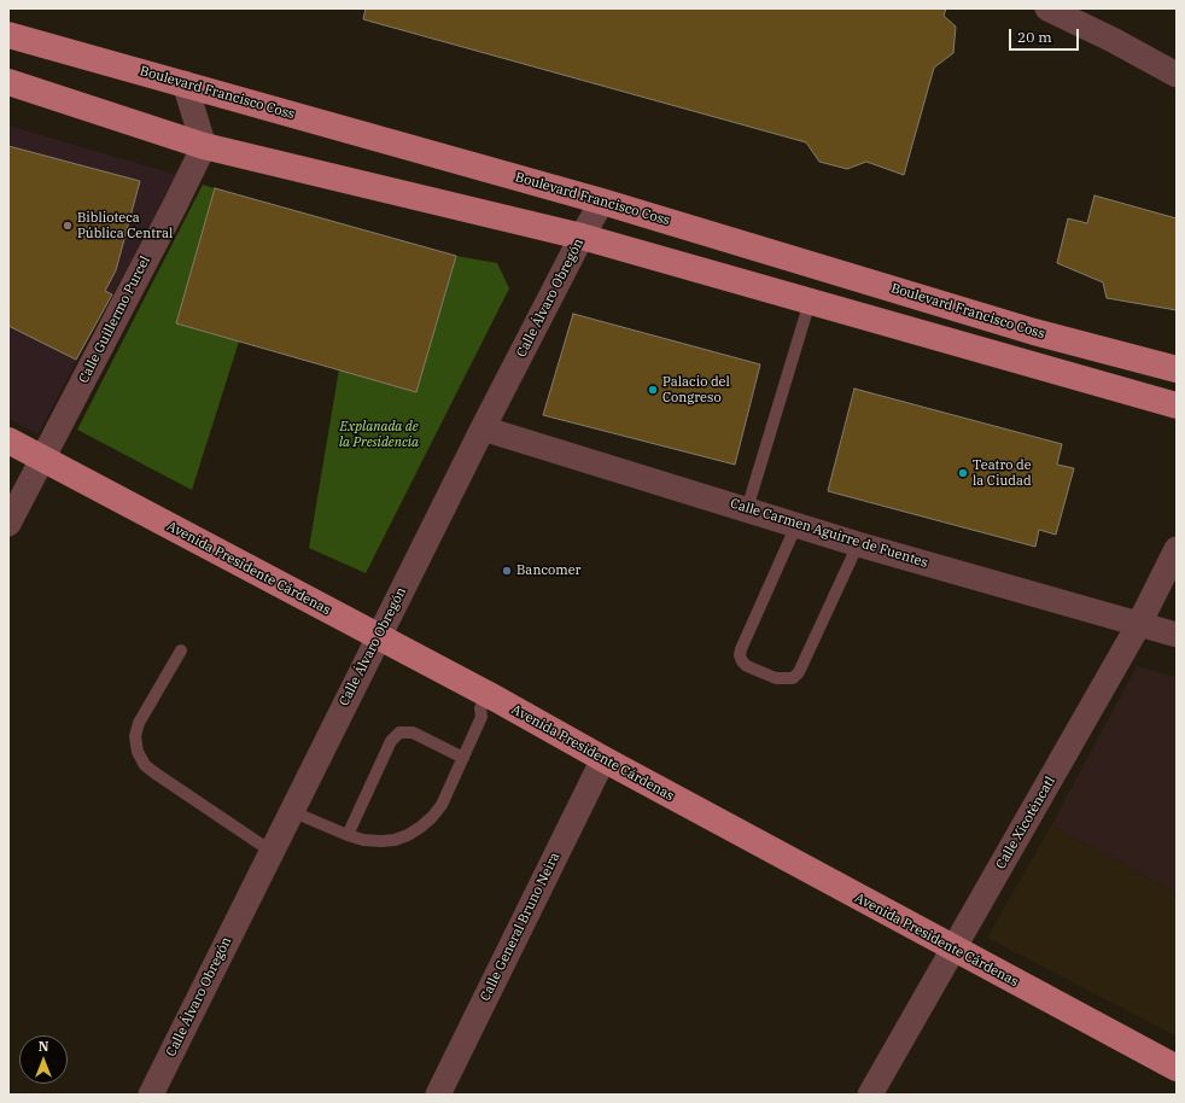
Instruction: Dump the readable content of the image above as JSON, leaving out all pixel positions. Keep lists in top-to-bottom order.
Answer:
{
  "streets": {
    "main road": ["Boulevard Francisco Coss", "Avenida Presidente Cárdenas"],
    "street": [
      "Calle Álvaro Obregón",
      "Calle Guillermo Purcel",
      "Calle Carmen Aguirre de Fuentes",
      "Calle Xicoténcatl",
      "Calle General Bruno Neira"
    ]
  },
  "crossings": [
    ["Boulevard Francisco Coss", "Calle Álvaro Obregón"],
    ["Boulevard Francisco Coss", "Calle Guillermo Purcel"],
    ["Calle Álvaro Obregón", "Calle Carmen Aguirre de Fuentes"],
    ["Calle Álvaro Obregón", "Avenida Presidente Cárdenas"],
    ["Calle Guillermo Purcel", "Avenida Presidente Cárdenas"],
    ["Calle Carmen Aguirre de Fuentes", "Calle Xicoténcatl"],
    ["Avenida Presidente Cárdenas", "Calle Xicoténcatl"],
    ["Avenida Presidente Cárdenas", "Calle General Bruno Neira"]
  ],
  "parks": ["Explanada de la Presidencia"],
  "places": [
    "Biblioteca Pública Central",
    "Palacio del Congreso",
    "Teatro de la Ciudad",
    "Bancomer"
  ],
  "scale_bar": "20 m",
  "north": "top"
}
